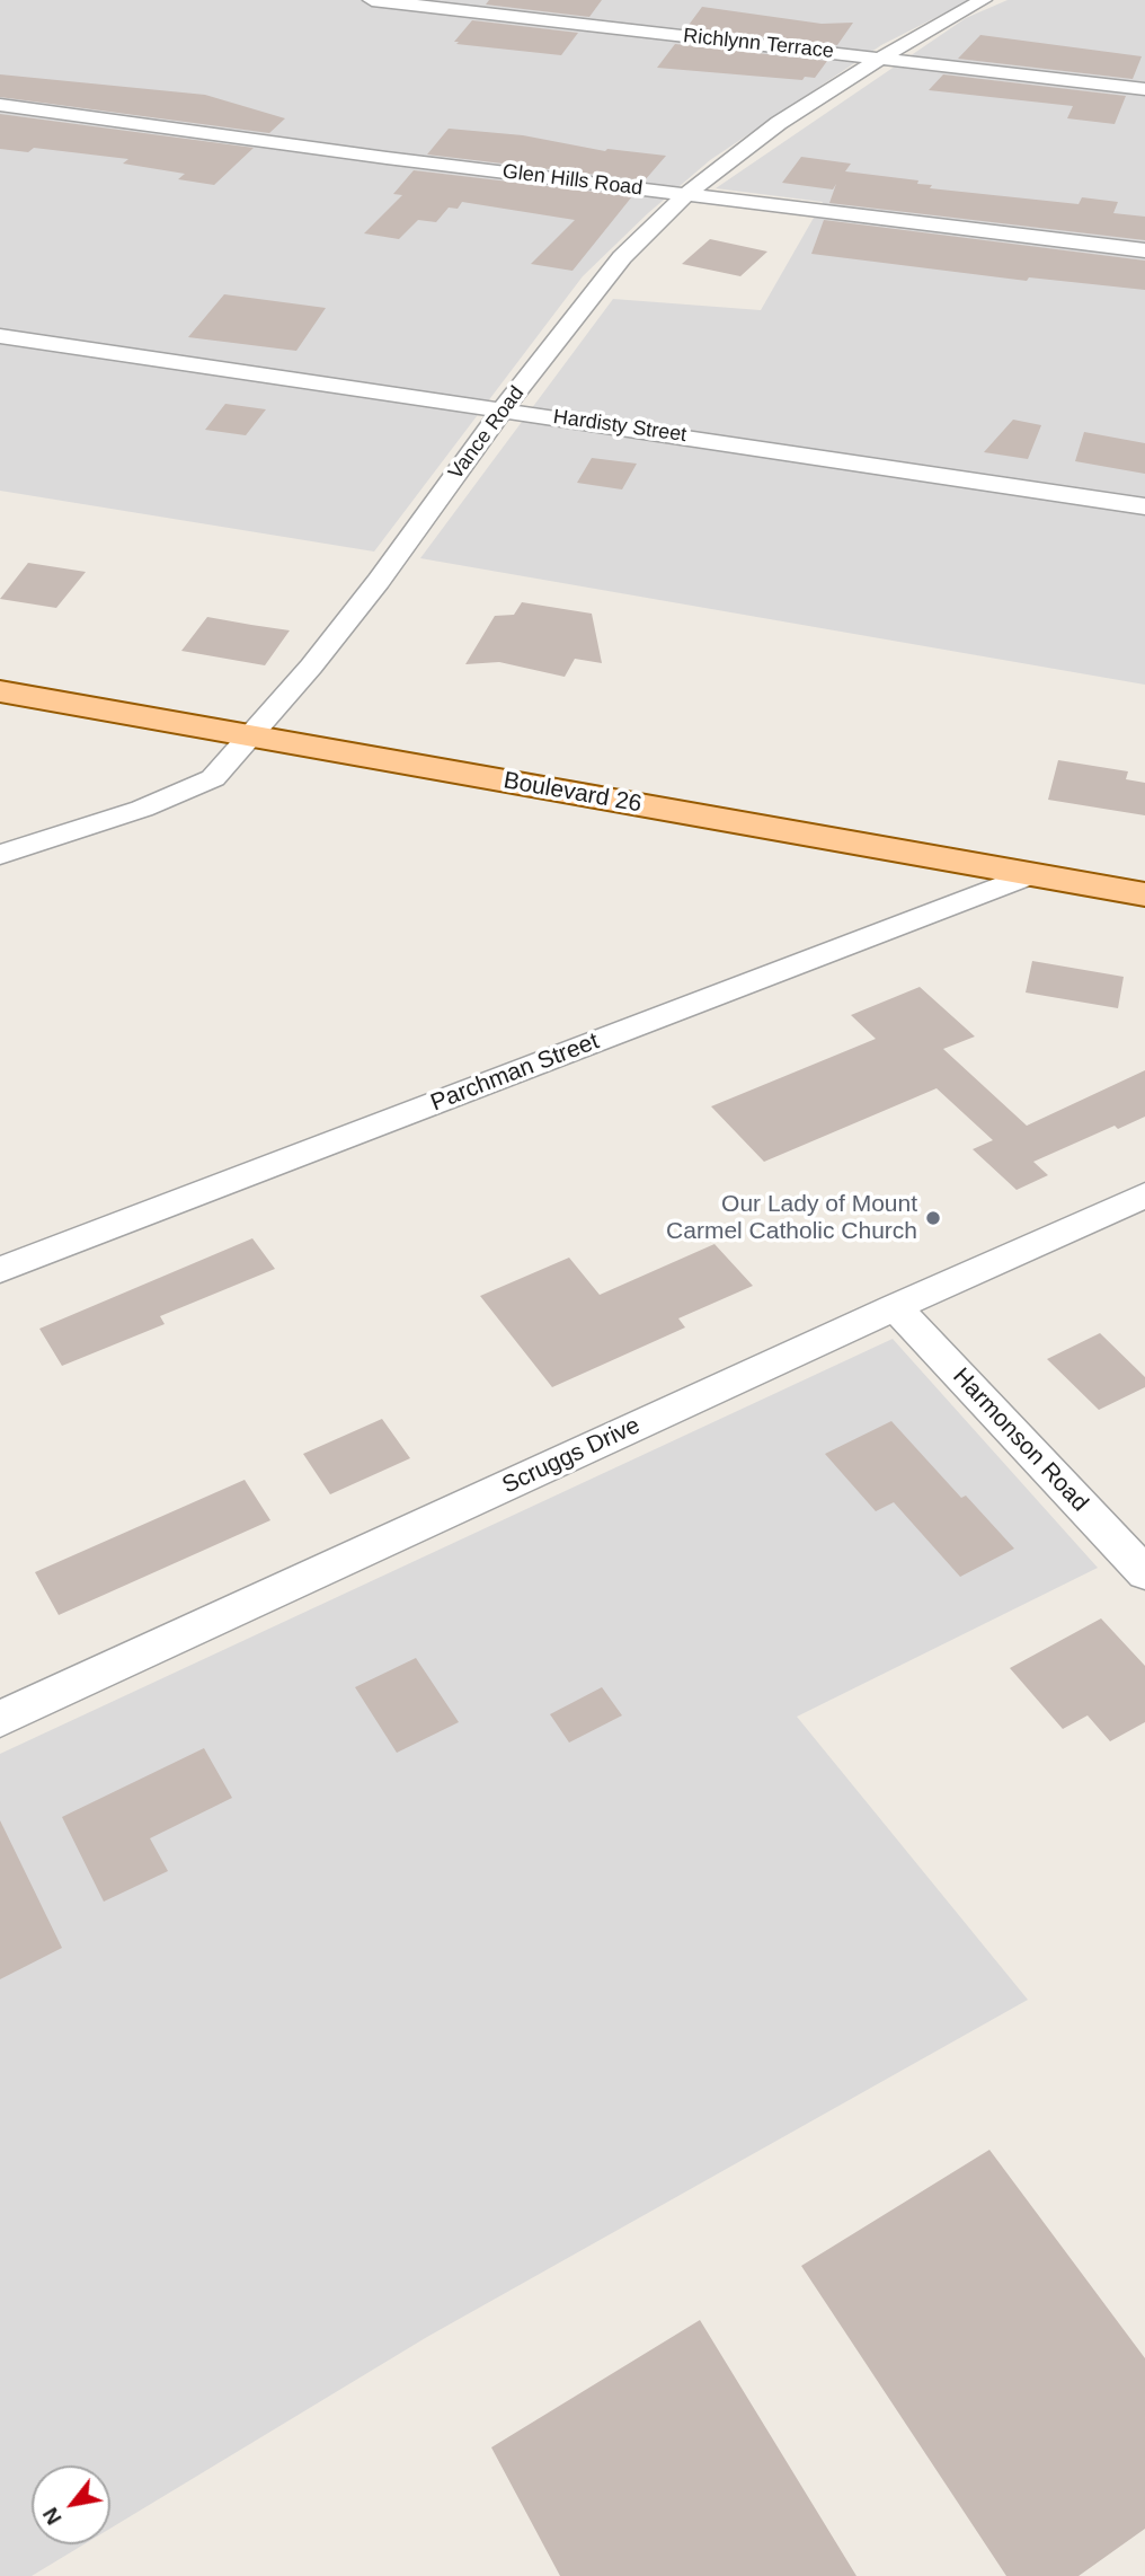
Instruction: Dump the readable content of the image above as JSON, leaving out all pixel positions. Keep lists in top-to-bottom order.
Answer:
{
  "streets": {
    "main road": ["Boulevard 26"],
    "street": [
      "Richlynn Terrace",
      "Glen Hills Road",
      "Hardisty Street",
      "Vance Road",
      "Parchman Street",
      "Harmonson Road",
      "Scruggs Drive"
    ]
  },
  "crossings": [
    ["Richlynn Terrace", "Vance Road"],
    ["Glen Hills Road", "Vance Road"],
    ["Hardisty Street", "Vance Road"],
    ["Vance Road", "Boulevard 26"],
    ["Boulevard 26", "Parchman Street"],
    ["Harmonson Road", "Scruggs Drive"]
  ],
  "places": ["Our Lady of Mount Carmel Catholic Church"],
  "north": "bottom left"
}
